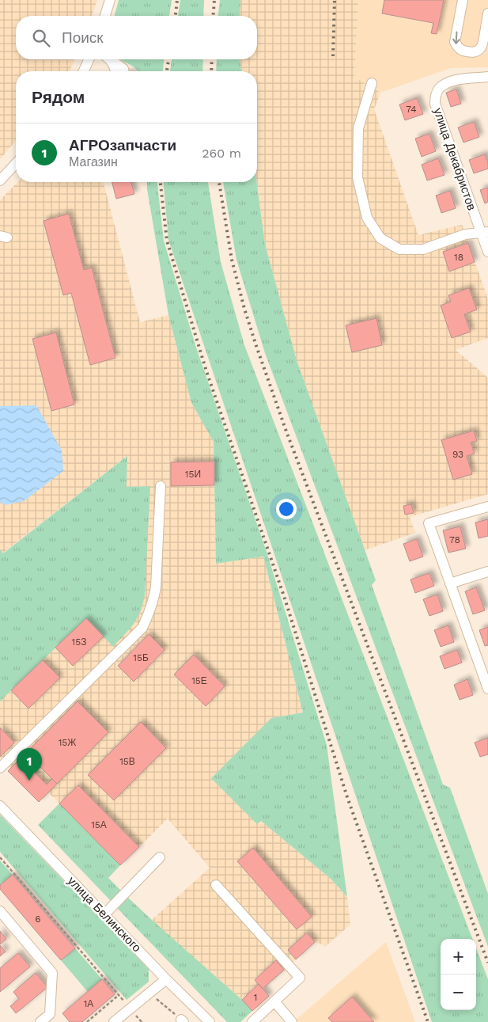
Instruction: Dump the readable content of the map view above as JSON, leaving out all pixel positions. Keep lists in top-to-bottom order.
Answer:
{
  "streets": {
    "street": ["улица Декабристов", "улица Белинского"]
  },
  "house_numbers": [
    "74",
    "18",
    "93",
    "15И",
    "78",
    "15З",
    "15Б",
    "15Е",
    "15Ж",
    "15В",
    "15А",
    "6",
    "1",
    "1А"
  ],
  "page": {
    "search": "Поиск",
    "heading": "Рядом",
    "list": [
      {
        "mark": "1",
        "name": "АГРОзапчасти",
        "note": "Магазин",
        "value": "260 m"
      }
    ],
    "pins": "1",
    "map_buttons": ["+", "−"]
  }
}
